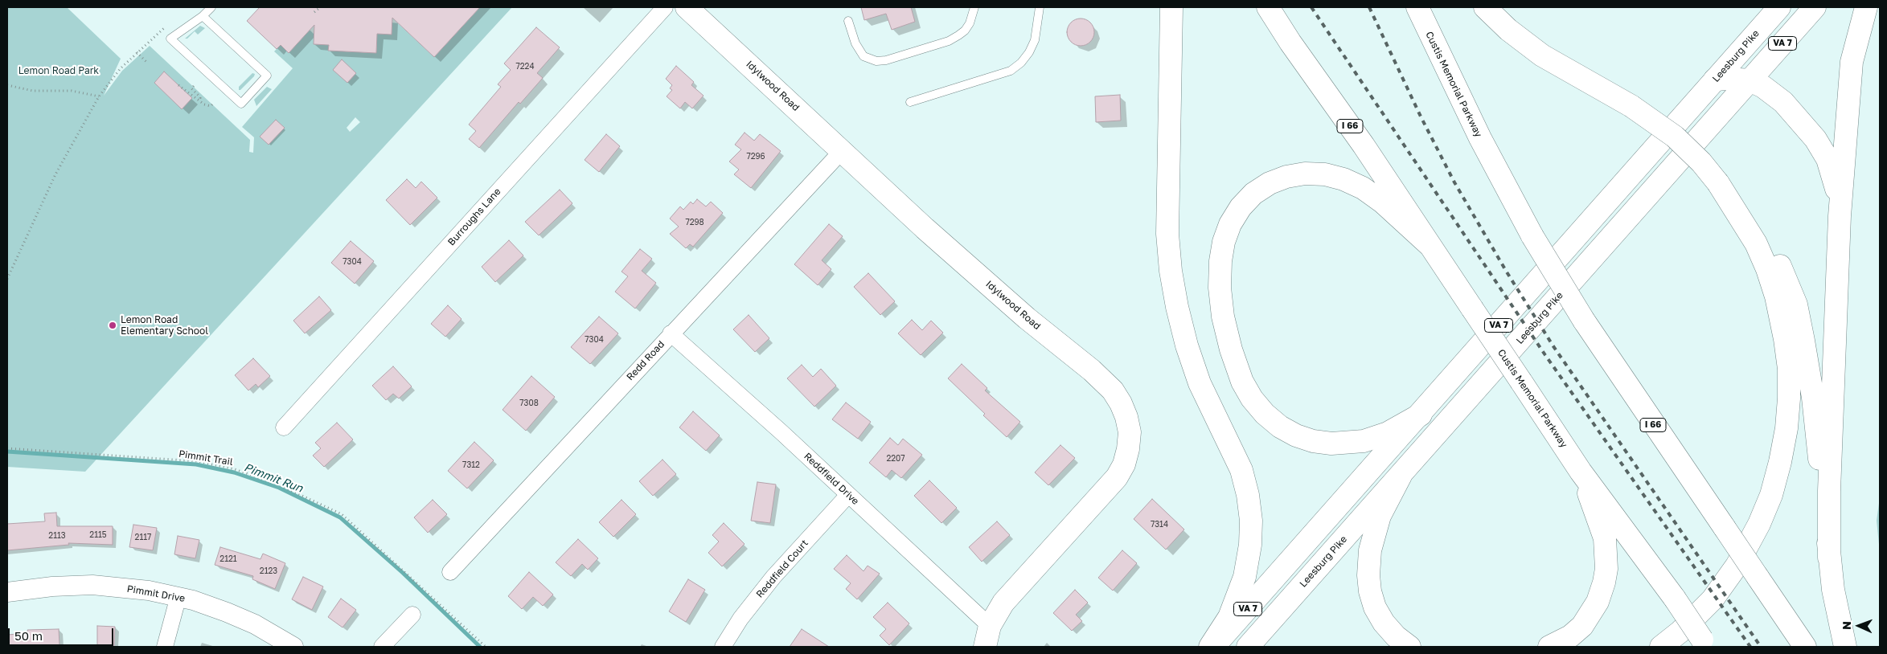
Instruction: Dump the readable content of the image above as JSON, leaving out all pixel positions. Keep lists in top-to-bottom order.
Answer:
{
  "streets": {
    "main road": [
      "VA 7",
      "Leesburg Pike",
      "Custis Memorial Parkway",
      "Idylwood Road",
      "I 66"
    ],
    "street": [
      "Burroughs Lane",
      "Redd Road",
      "Reddfield Drive",
      "Reddfield Court",
      "Pimmit Drive"
    ],
    "path": ["Pimmit Trail"]
  },
  "crossings": [
    ["Idylwood Road", "Redd Road"],
    ["Idylwood Road", "Reddfield Drive"],
    ["Redd Road", "Reddfield Drive"],
    ["Reddfield Drive", "Reddfield Court"]
  ],
  "water": ["Pimmit Run"],
  "parks": ["Lemon Road Park"],
  "places": ["Lemon Road Elementary School"],
  "house_numbers": [
    "7224",
    "7296",
    "7298",
    "7304",
    "7304",
    "7308",
    "2207",
    "7312",
    "7314",
    "2115",
    "2113",
    "2117",
    "2121",
    "2123"
  ],
  "scale_bar": "50 m",
  "north": "left"
}
